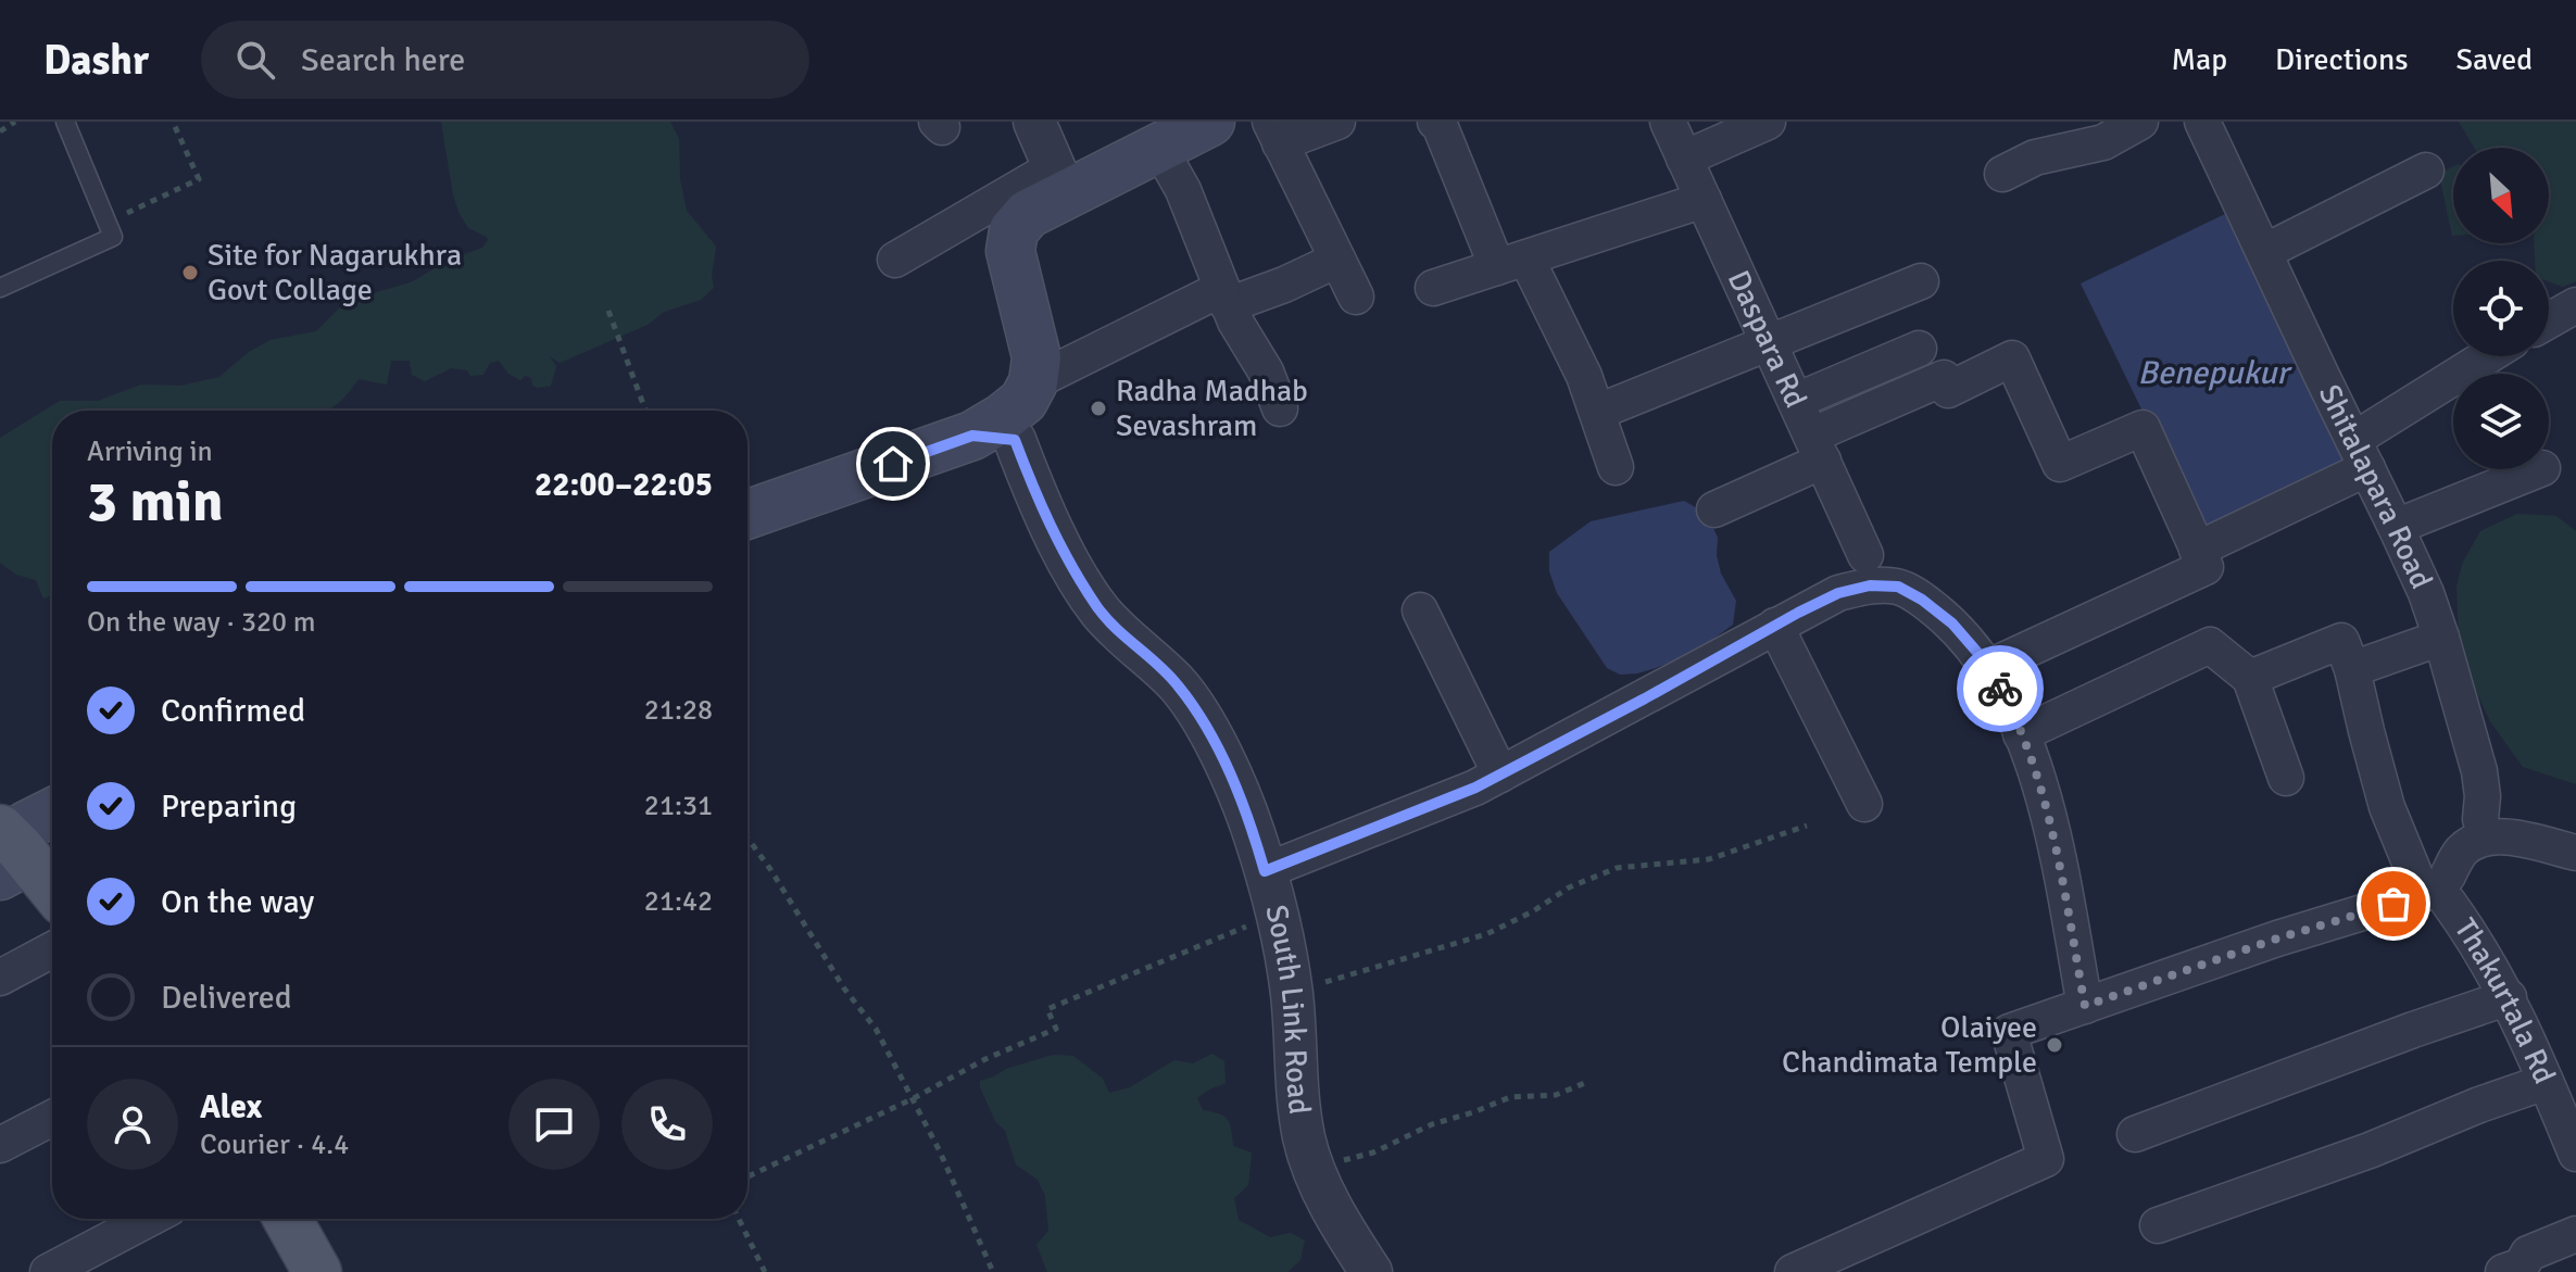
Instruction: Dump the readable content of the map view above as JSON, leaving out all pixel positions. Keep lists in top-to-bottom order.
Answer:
{
  "streets": {
    "street": [
      "Daspara Rd",
      "Shitalapara Road",
      "Thakurtala Rd",
      "South Link Road"
    ]
  },
  "crossings": [
    ["Shitalapara Road", "Thakurtala Rd"]
  ],
  "water": ["Benepukur"],
  "places": ["Site for Nagarukhra Govt Collage", "Radha Madhab Sevashram", "Olaiyee Chandimata Temple"],
  "north": "bottom right",
  "page": {
    "header": "Dashr",
    "search": "Search here",
    "nav": ["Map", "Directions", "Saved"],
    "heading": ["3 min", "Arriving in", "22:00–22:05"],
    "panel": ["Alex", "Courier · 4.4"],
    "bar": "On the way · 320 m",
    "list": [
      ["Confirmed", "21:28"],
      ["Preparing", "21:31"],
      ["On the way", "21:42"],
      "Delivered"
    ]
  }
}
